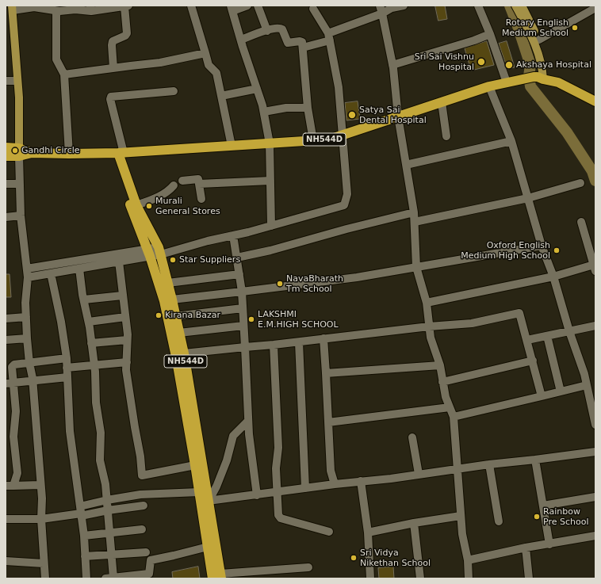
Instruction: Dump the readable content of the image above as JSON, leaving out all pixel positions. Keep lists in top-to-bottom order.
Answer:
{
  "streets": {
    "highway": ["NH544D"]
  },
  "places": [
    "Rotary English Medium School",
    "Sri Sai Vishnu Hospital",
    "Akshaya Hospital",
    "Satya Sai Dental Hospital",
    "Gandhi Circle",
    "Murali General Stores",
    "Oxford English Medium High School",
    "Star Suppliers",
    "NavaBharath Tm School",
    "Kirana Bazar",
    "LAKSHMI E.M.HIGH SCHOOL",
    "Rainbow Pre School",
    "Sri Vidya Nikethan School"
  ]
}
